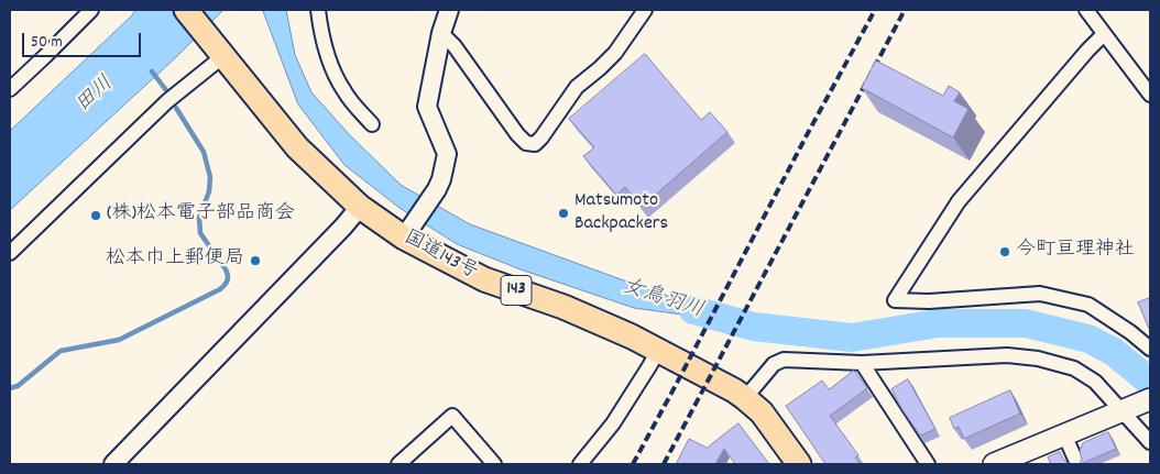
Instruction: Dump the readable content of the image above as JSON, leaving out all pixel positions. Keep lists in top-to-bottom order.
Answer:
{
  "streets": {
    "highway": ["国道143号", "143"]
  },
  "water": ["田川", "女鳥羽川"],
  "places": [
    "Matsumoto Backpackers",
    "(株)松本電子部品商会",
    "今町亘理神社",
    "松本巾上郵便局"
  ],
  "scale_bar": "50 m"
}
